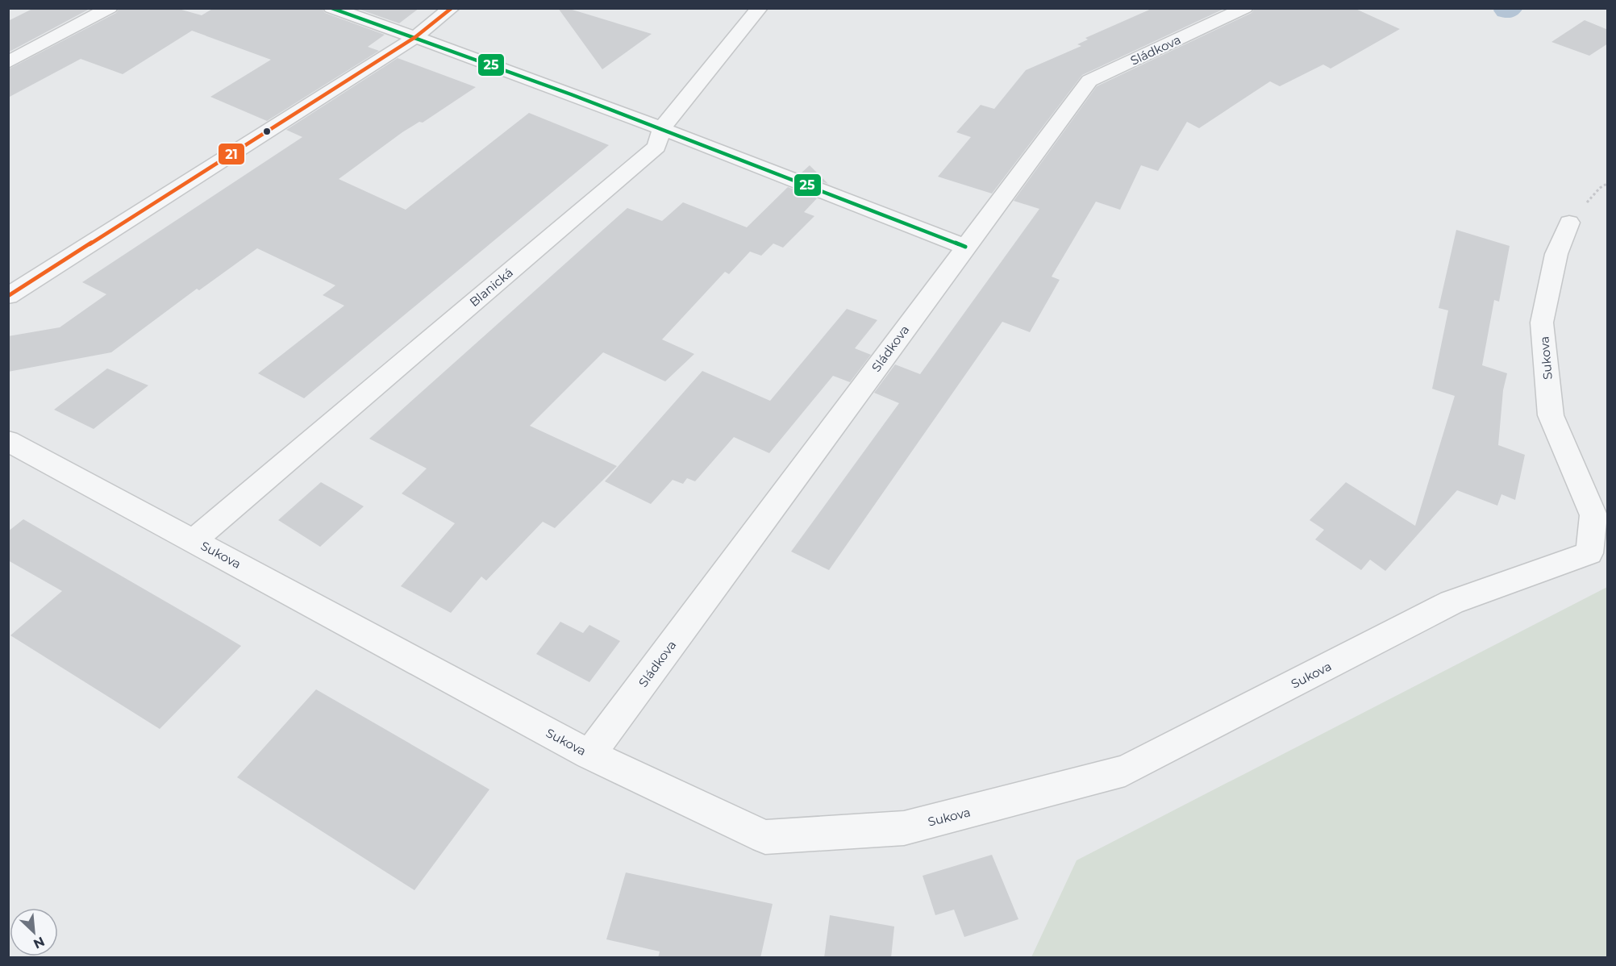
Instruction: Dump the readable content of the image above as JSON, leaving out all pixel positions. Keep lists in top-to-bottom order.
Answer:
{
  "streets": {
    "street": ["Sládkova", "Blanická", "Sukova"]
  },
  "crossings": [
    ["Sládkova", "Sukova"],
    ["Blanická", "Sukova"]
  ],
  "lines": ["transit line 25", "transit line 21"],
  "north": "bottom right"
}
